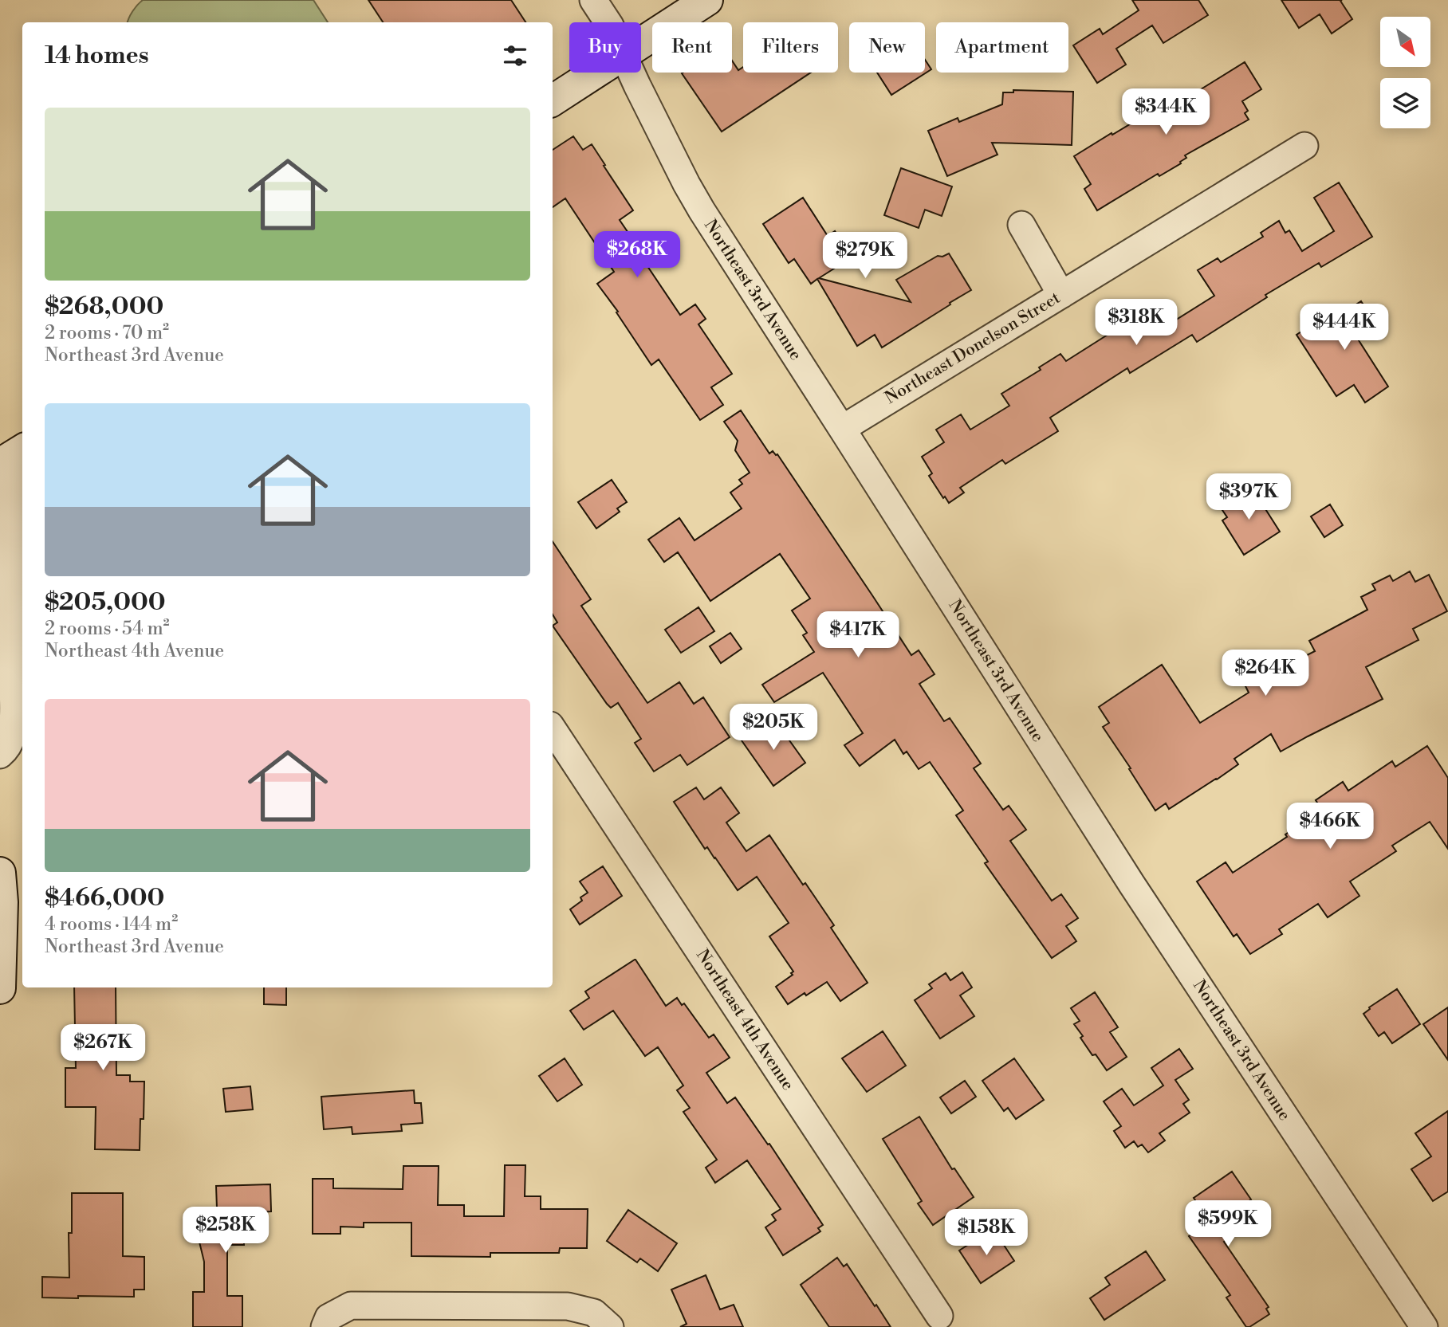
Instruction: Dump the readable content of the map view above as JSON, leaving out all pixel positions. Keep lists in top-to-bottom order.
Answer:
{
  "streets": {
    "street": ["Northeast 3rd Avenue", "Northeast Donelson Street", "Northeast 4th Avenue"]
  },
  "crossings": [
    ["Northeast 3rd Avenue", "Northeast Donelson Street"]
  ],
  "north": "bottom right",
  "page": {
    "chip": [
      "Buy",
      "Rent",
      "Filters",
      "New",
      "Apartment"
    ],
    "heading": "14 homes",
    "price": [
      "$344K",
      "$268K",
      "$279K",
      "$318K",
      "$444K",
      "$397K",
      "$417K",
      "$264K",
      "$205K",
      "$466K",
      "$267K",
      "$599K",
      "$258K",
      "$158K"
    ],
    "list": [
      {
        "name": "$268,000",
        "note": "2 rooms · 70 m² · Northeast 3rd Avenue"
      },
      {
        "name": "$205,000",
        "note": "2 rooms · 54 m² · Northeast 4th Avenue"
      },
      {
        "name": "$466,000",
        "note": "4 rooms · 144 m² · Northeast 3rd Avenue"
      }
    ]
  }
}
